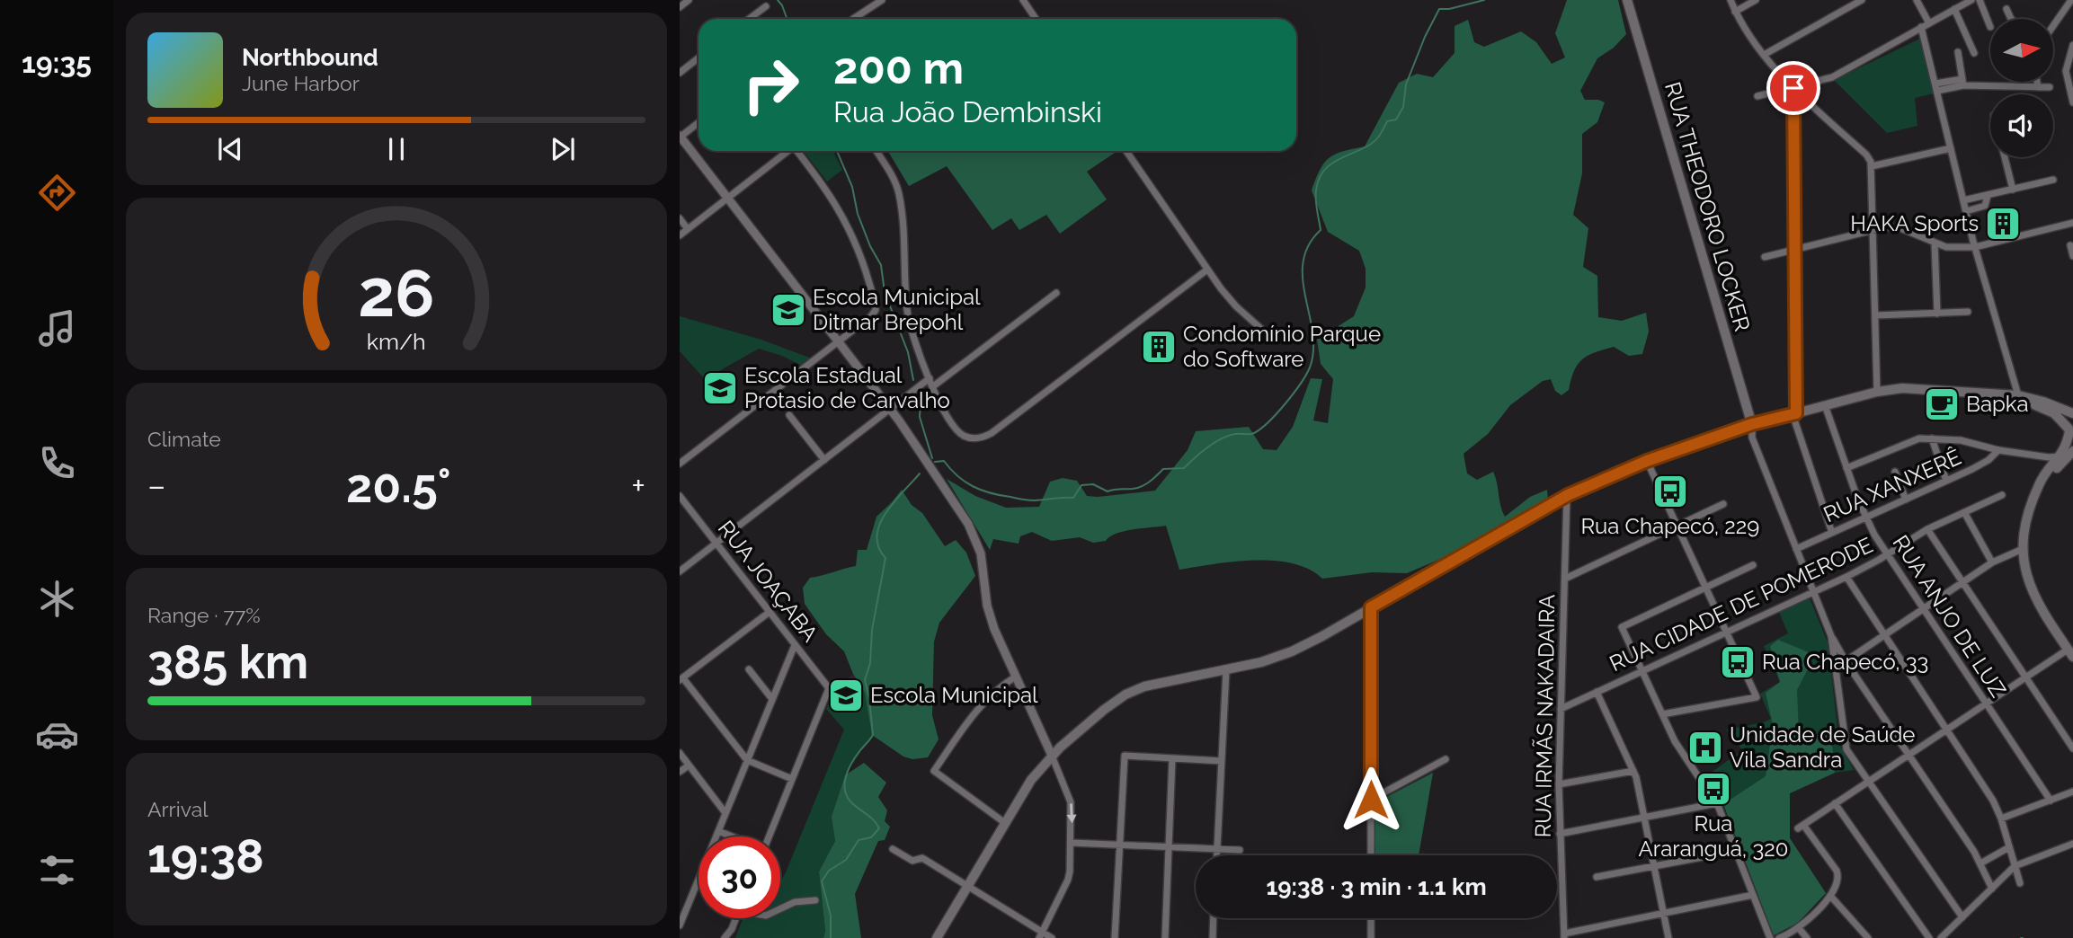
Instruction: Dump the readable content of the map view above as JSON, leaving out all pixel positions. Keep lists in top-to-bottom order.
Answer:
{
  "streets": {
    "main road": ["RUA THEODORO LOCKER"],
    "street": [
      "RUA XANXERÊ",
      "RUA JOAÇABA",
      "RUA CIDADE DE POMERODE",
      "RUA ANJO DE LUZ",
      "RUA IRMÃS NAKADAIRA"
    ]
  },
  "crossings": [
    ["RUA XANXERÊ", "RUA ANJO DE LUZ"],
    ["RUA CIDADE DE POMERODE", "RUA ANJO DE LUZ"],
    ["RUA CIDADE DE POMERODE", "RUA IRMÃS NAKADAIRA"]
  ],
  "places": {
    "building": ["HAKA Sports", "Condomínio Parque do Software"],
    "school or university": ["Escola Municipal Ditmar Brepohl", "Escola Estadual Protasio de Carvalho", "Escola Municipal"],
    "cafe": ["Bapka"],
    "bus stop": ["Rua Chapecó, 229", "Rua Chapecó, 33", "Rua Araranguá, 320"],
    "hospital": ["Unidade de Saúde Vila Sandra"]
  },
  "north": "right",
  "page": {
    "tabs": "19:35",
    "turn": ["200 m", "Rua João Dembinski"],
    "song": ["Northbound", "June Harbor"],
    "tile": [
      "Climate",
      ["Range · 77%", "385 km"],
      ["Arrival", "19:38"]
    ],
    "heat": ["−", "20.5°", "+"],
    "limit": "30",
    "trip": "19:38 · 3 min · 1.1 km",
    "gauge": ["26", "km/h"]
  }
}
